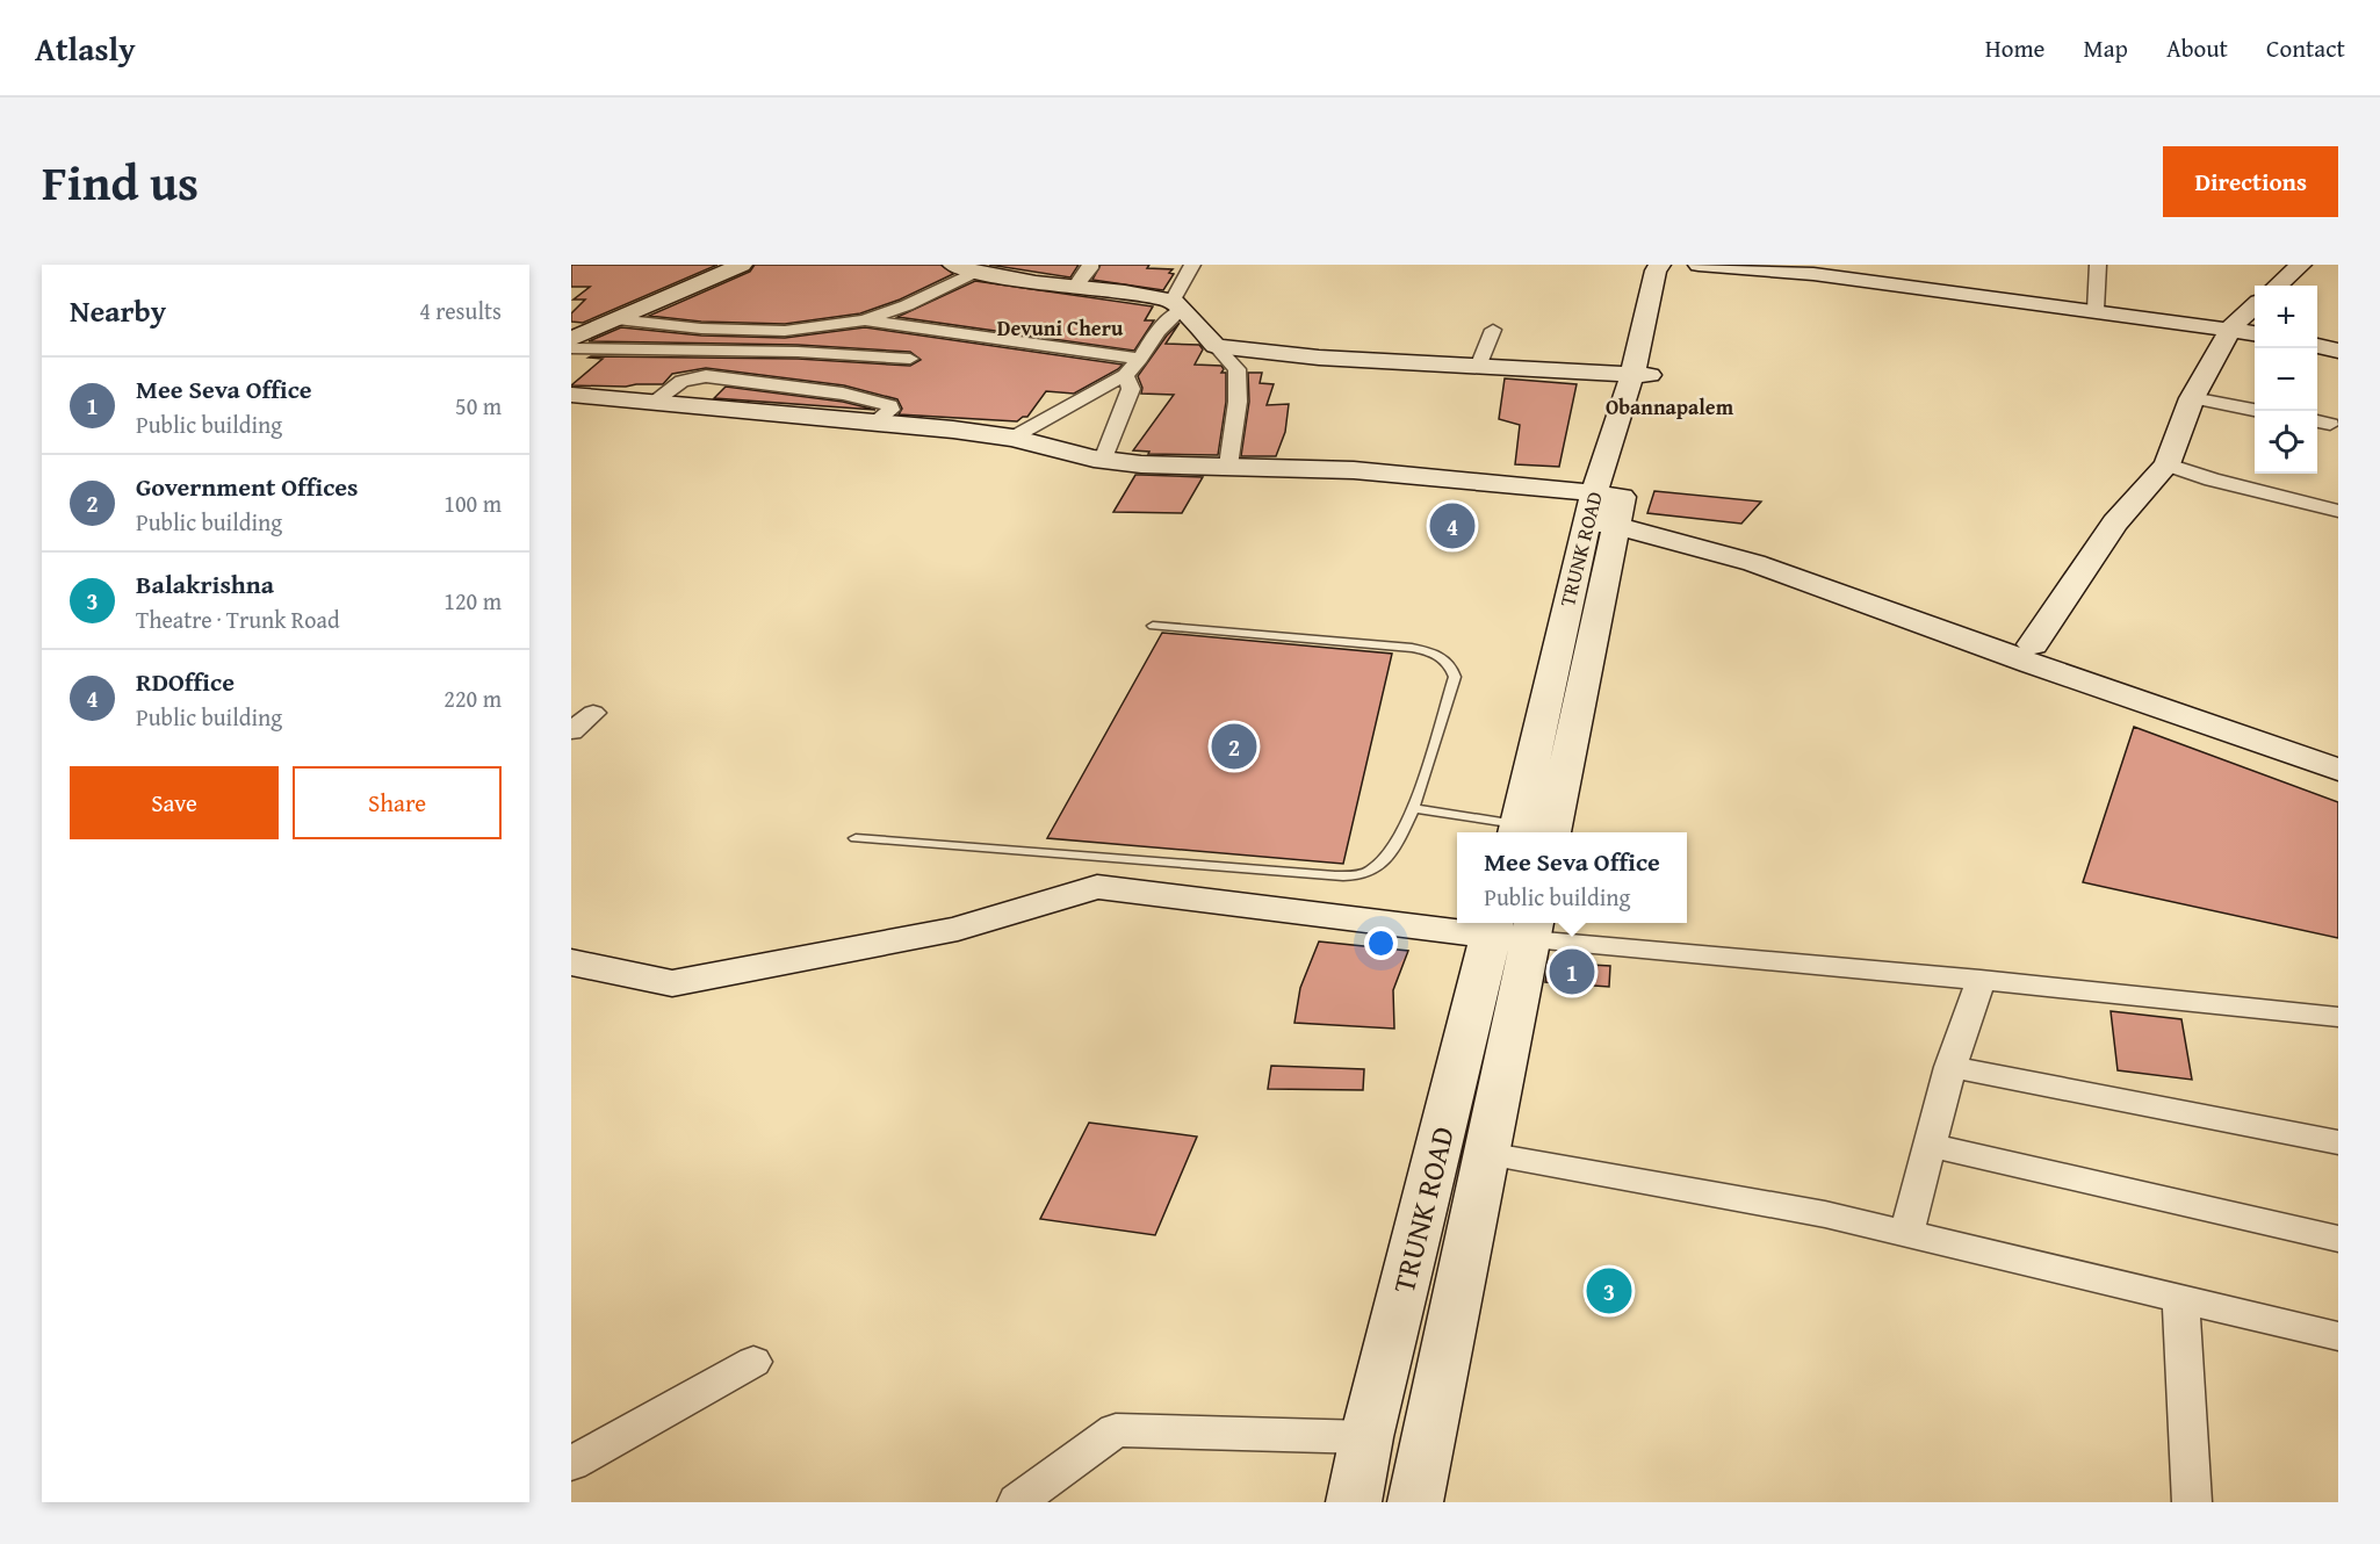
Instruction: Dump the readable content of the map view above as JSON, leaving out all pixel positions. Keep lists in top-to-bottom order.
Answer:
{
  "streets": {
    "street": ["TRUNK ROAD"]
  },
  "districts": ["Devuni Cheru", "Obannapalem"],
  "page": {
    "header": "Atlasly",
    "nav": [
      "Home",
      "Map",
      "About",
      "Contact"
    ],
    "title": "Find us",
    "buttons": [
      "Directions",
      ["Save", "Share"]
    ],
    "heading": ["Nearby", "4 results"],
    "map_buttons": ["+", "−"],
    "list": [
      {
        "mark": "1",
        "name": "Mee Seva Office",
        "note": "Public building",
        "value": "50 m"
      },
      {
        "mark": "2",
        "name": "Government Offices",
        "note": "Public building",
        "value": "100 m"
      },
      {
        "mark": "3",
        "name": "Balakrishna",
        "note": "Theatre · Trunk Road",
        "value": "120 m"
      },
      {
        "mark": "4",
        "name": "RDOffice",
        "note": "Public building",
        "value": "220 m"
      }
    ],
    "pins": [
      "4",
      "2",
      "1",
      "3"
    ],
    "popup": ["Mee Seva Office", "Public building"]
  }
}
